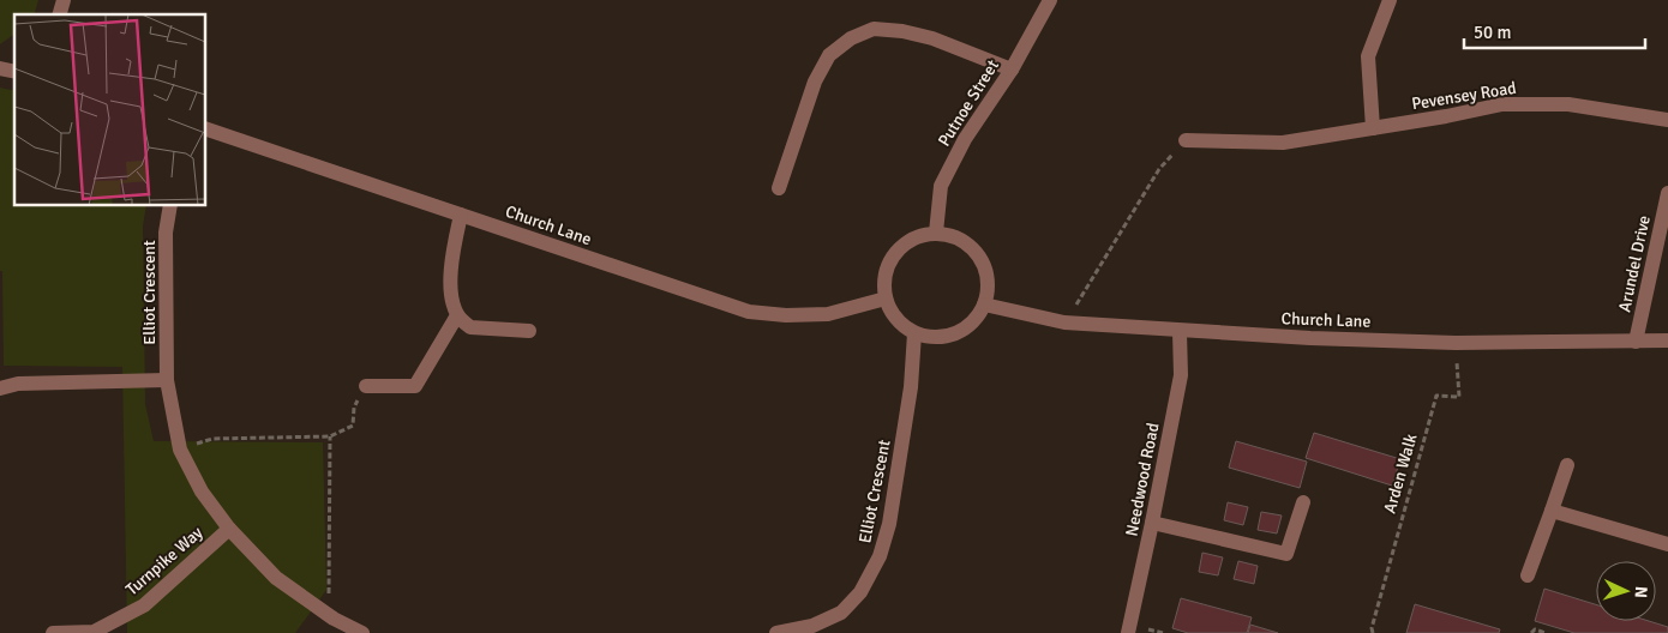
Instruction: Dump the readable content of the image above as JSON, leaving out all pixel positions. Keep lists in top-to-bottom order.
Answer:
{
  "streets": {
    "street": [
      "Pevensey Road",
      "Putnoe Street",
      "Church Lane",
      "Arundel Drive",
      "Elliot Crescent",
      "Needwood Road",
      "Turnpike Way"
    ],
    "path": ["Arden Walk"]
  },
  "crossings": [
    ["Putnoe Street", "Church Lane"],
    ["Putnoe Street", "Elliot Crescent"],
    ["Church Lane", "Arundel Drive"],
    ["Church Lane", "Elliot Crescent"],
    ["Church Lane", "Arden Walk"],
    ["Church Lane", "Needwood Road"],
    ["Elliot Crescent", "Turnpike Way"]
  ],
  "scale_bar": "50 m",
  "north": "right"
}
